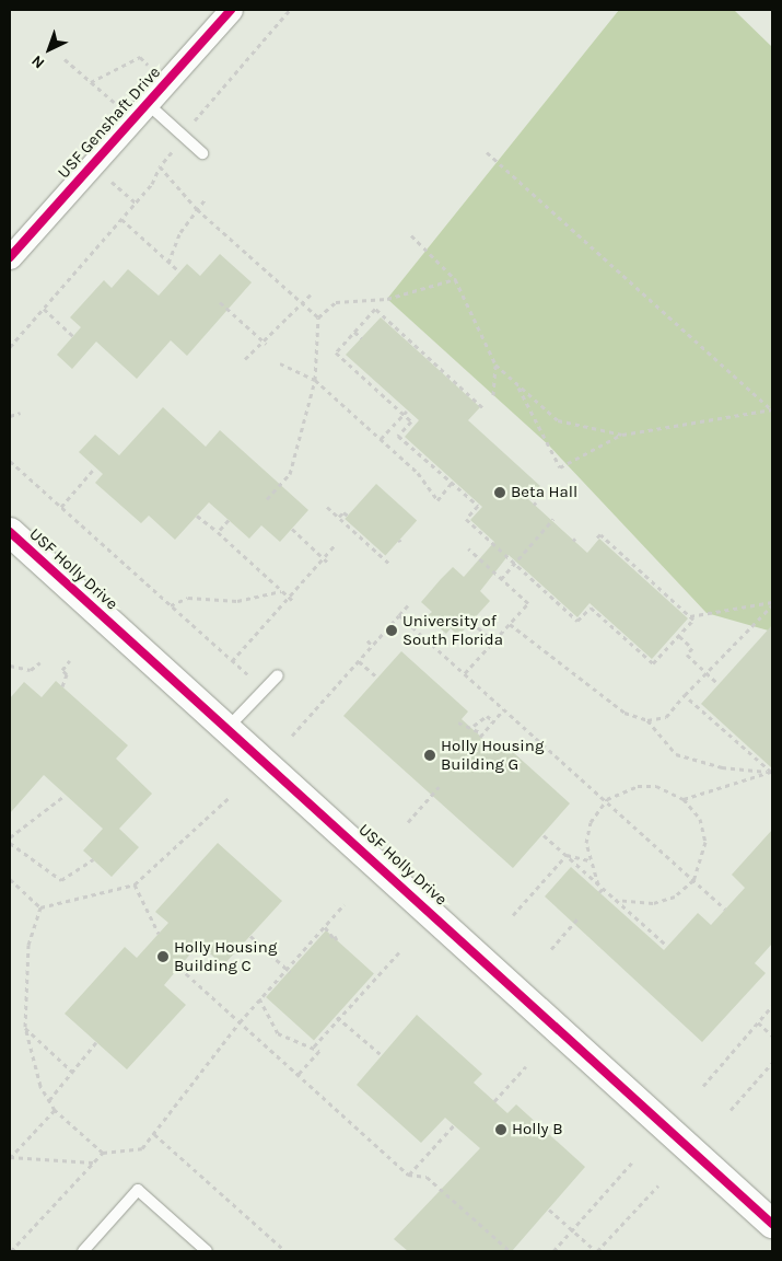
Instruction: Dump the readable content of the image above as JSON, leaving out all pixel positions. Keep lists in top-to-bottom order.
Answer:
{
  "streets": {
    "street": ["USF Genshaft Drive", "USF Holly Drive"]
  },
  "places": [
    "Beta Hall",
    "University of South Florida",
    "Holly Housing Building G",
    "Holly Housing Building C",
    "Holly B"
  ],
  "north": "bottom left"
}
